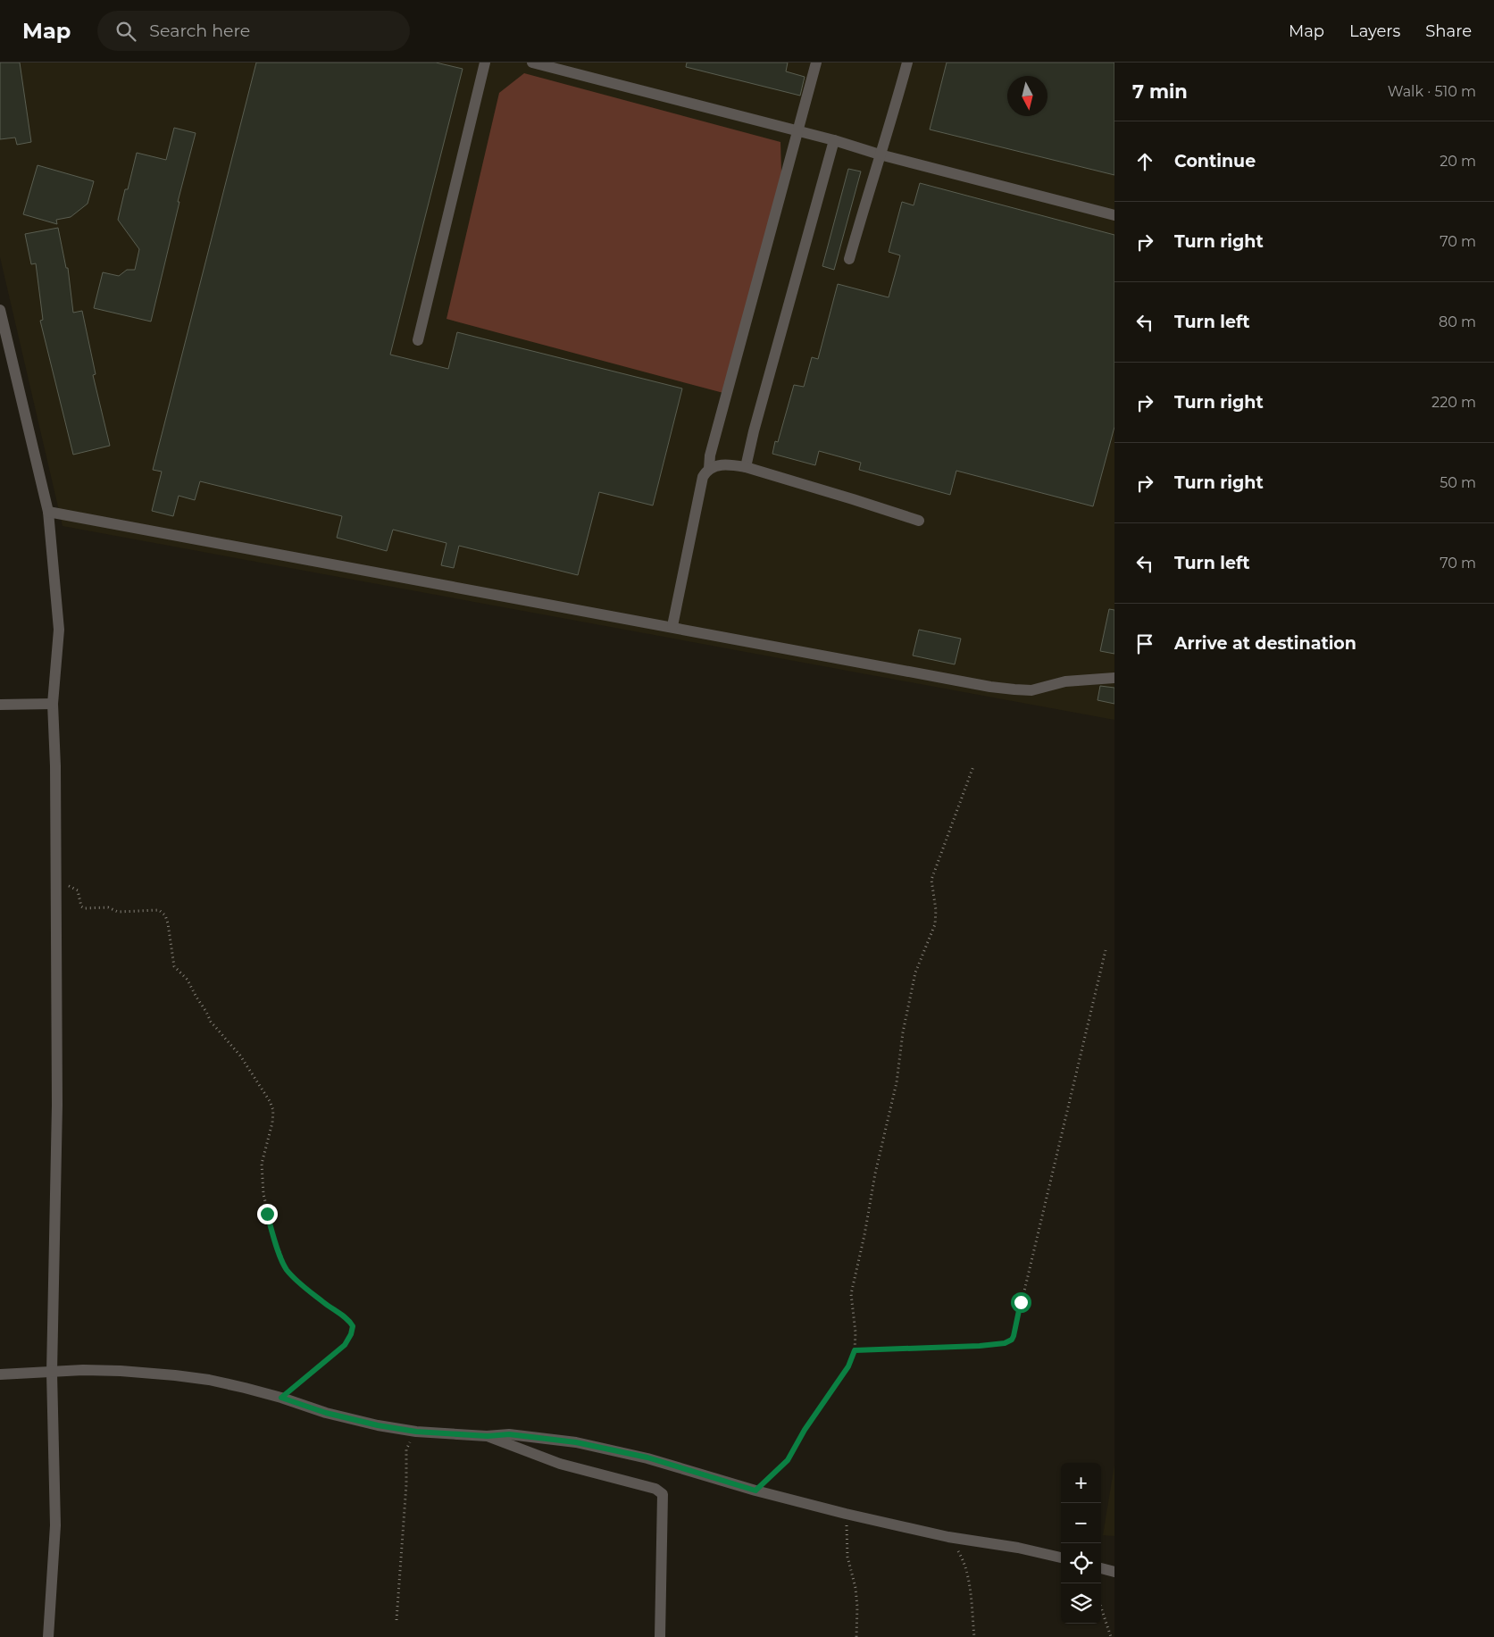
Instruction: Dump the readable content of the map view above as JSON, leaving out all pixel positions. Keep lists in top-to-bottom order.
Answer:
{
  "north": "bottom",
  "page": {
    "header": "Map",
    "search": "Search here",
    "nav": ["Map", "Layers", "Share"],
    "heading": ["7 min", "Walk · 510 m"],
    "list": [
      ["Continue", "20 m"],
      ["Turn right", "70 m"],
      ["Turn left", "80 m"],
      ["Turn right", "220 m"],
      ["Turn right", "50 m"],
      ["Turn left", "70 m"],
      "Arrive at destination"
    ],
    "map_buttons": ["+", "−"]
  }
}
